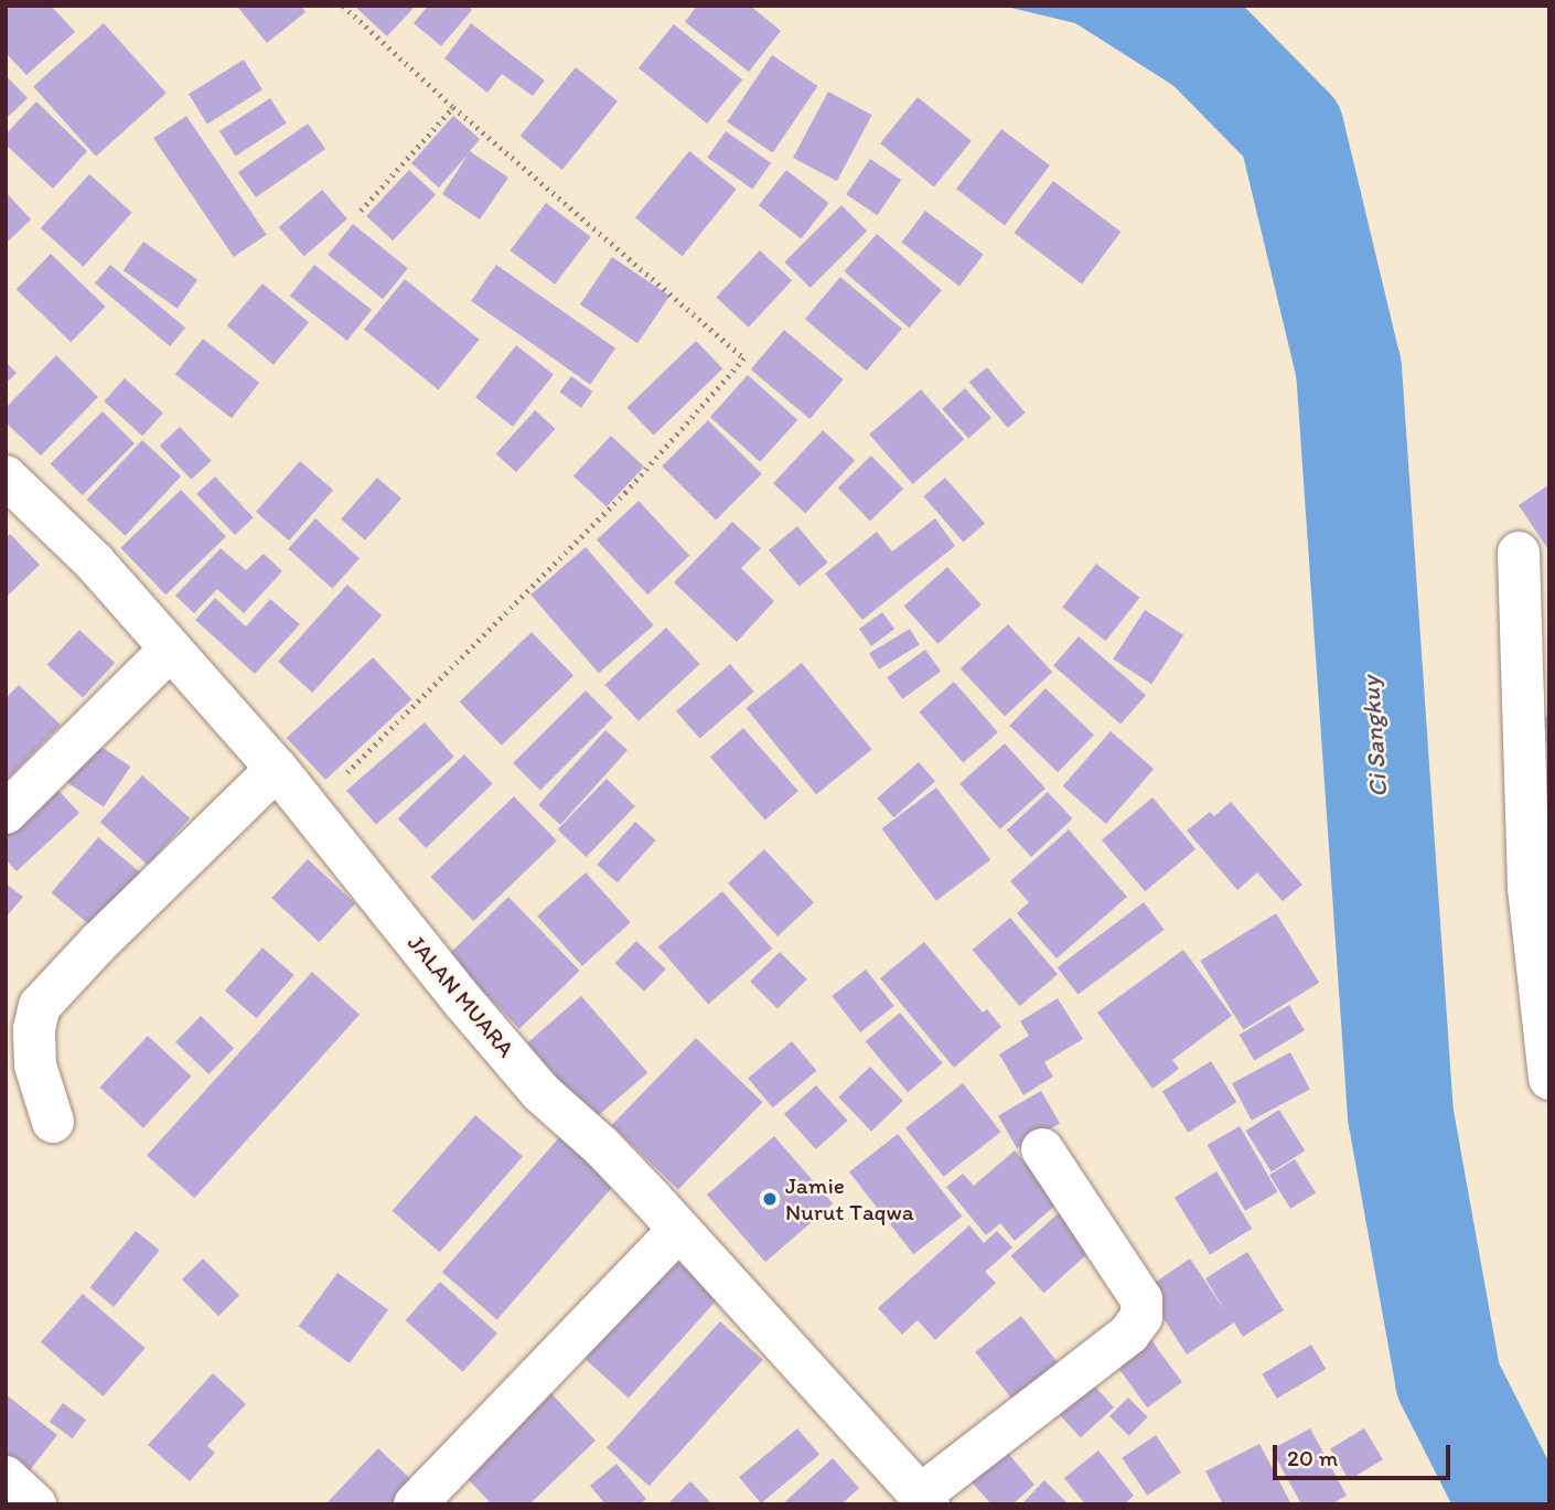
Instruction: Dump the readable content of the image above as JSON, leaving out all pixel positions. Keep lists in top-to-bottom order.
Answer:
{
  "streets": {
    "street": ["JALAN MUARA"]
  },
  "water": ["Ci Sangkuy"],
  "places": ["Jamie Nurut Taqwa"],
  "scale_bar": "20 m"
}
